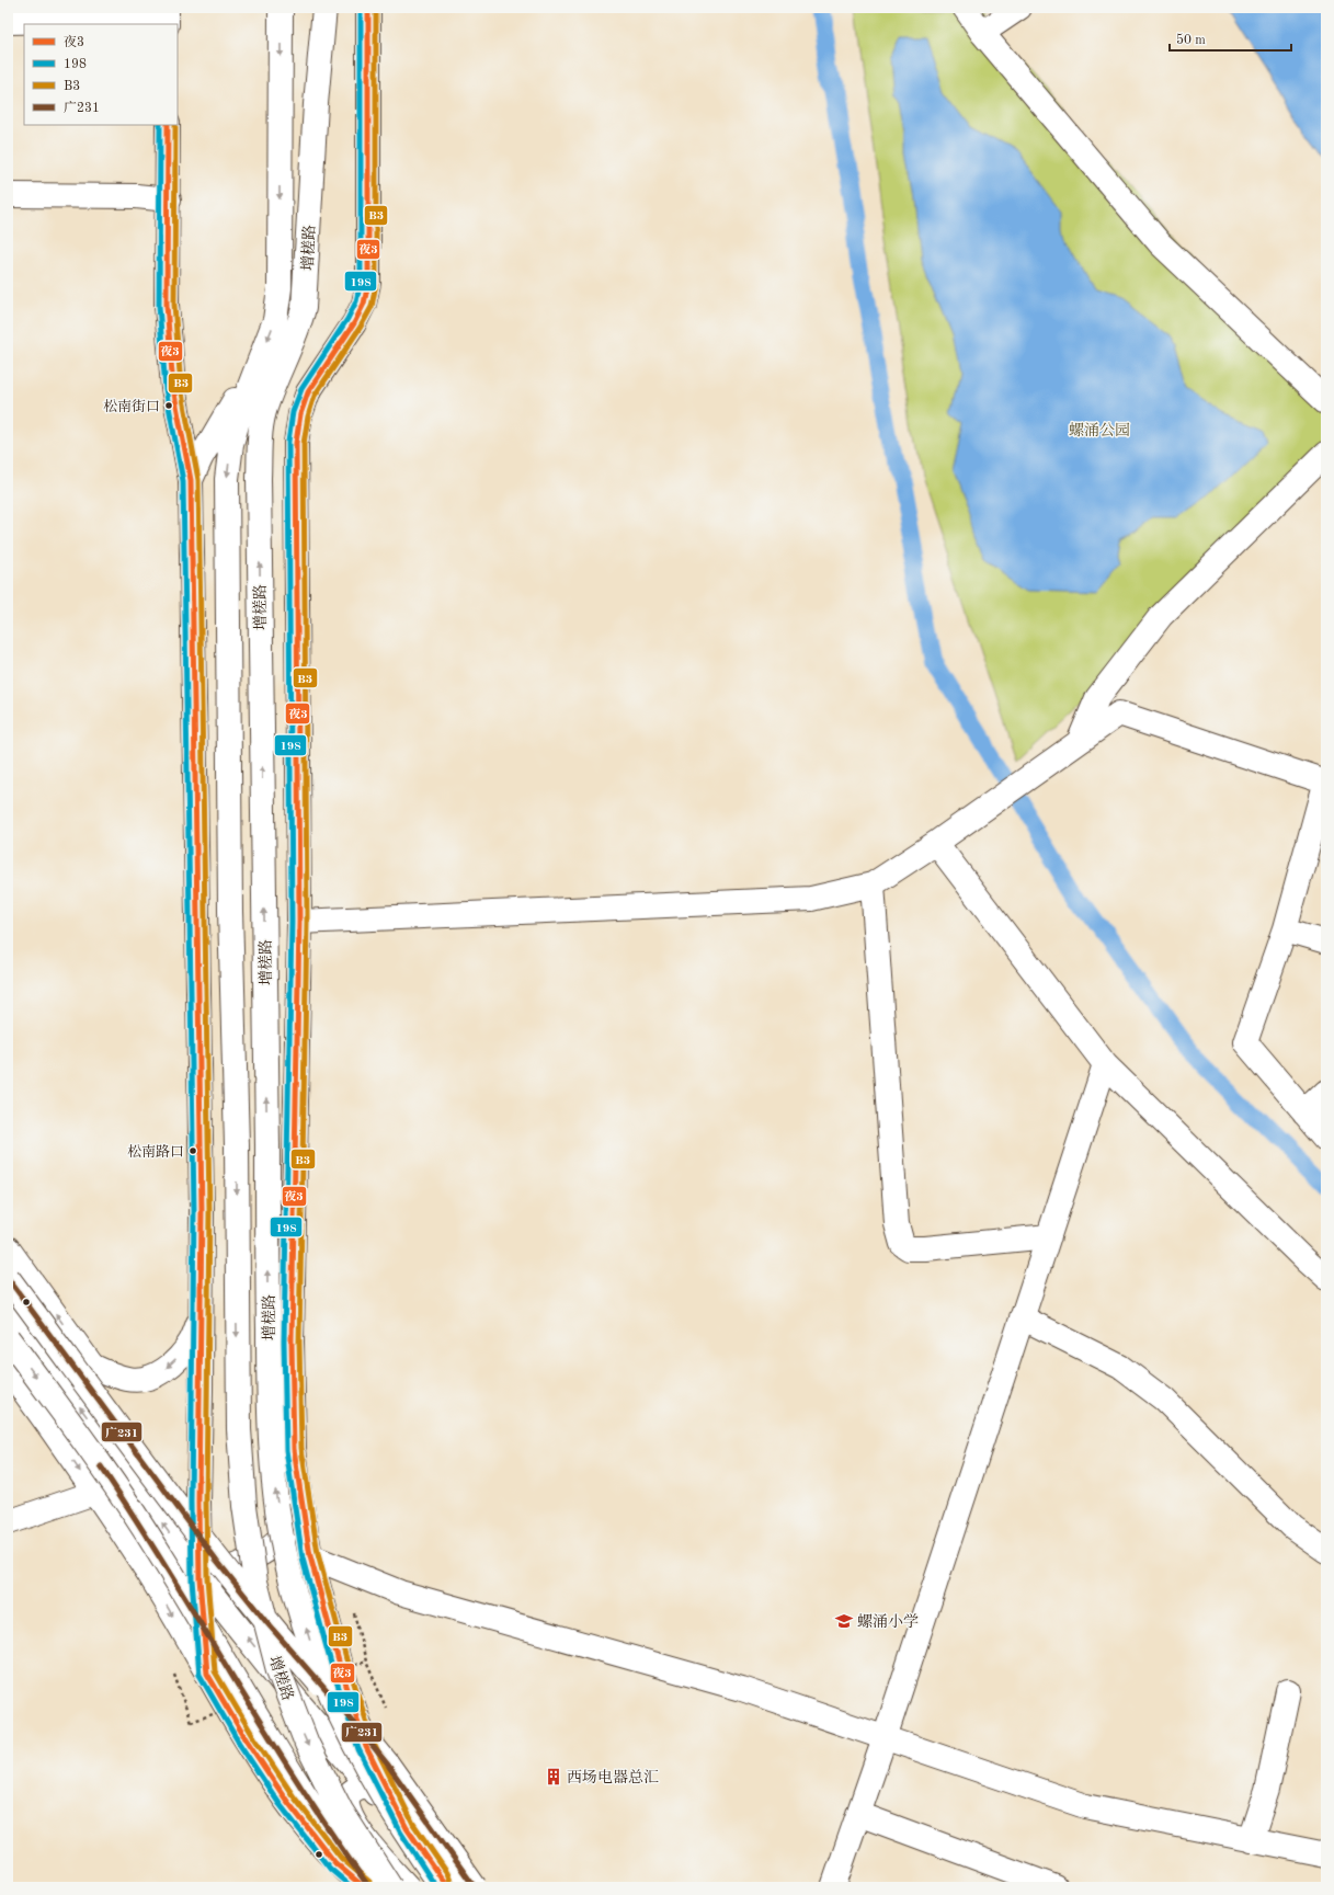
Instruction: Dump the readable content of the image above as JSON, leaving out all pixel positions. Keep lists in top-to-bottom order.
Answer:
{
  "streets": {
    "main road": ["增槎路"]
  },
  "parks": ["螺涌公园"],
  "places": {
    "other": ["松南街口", "松南路口"],
    "school or university": ["螺涌小学"],
    "building": ["西场电器总汇"]
  },
  "lines": [
    "transit line 夜3",
    "transit line 198",
    "transit line B3",
    "transit line 广231"
  ],
  "legend": [
    "夜3",
    "198",
    "B3",
    "广231"
  ],
  "scale_bar": "50 m"
}
